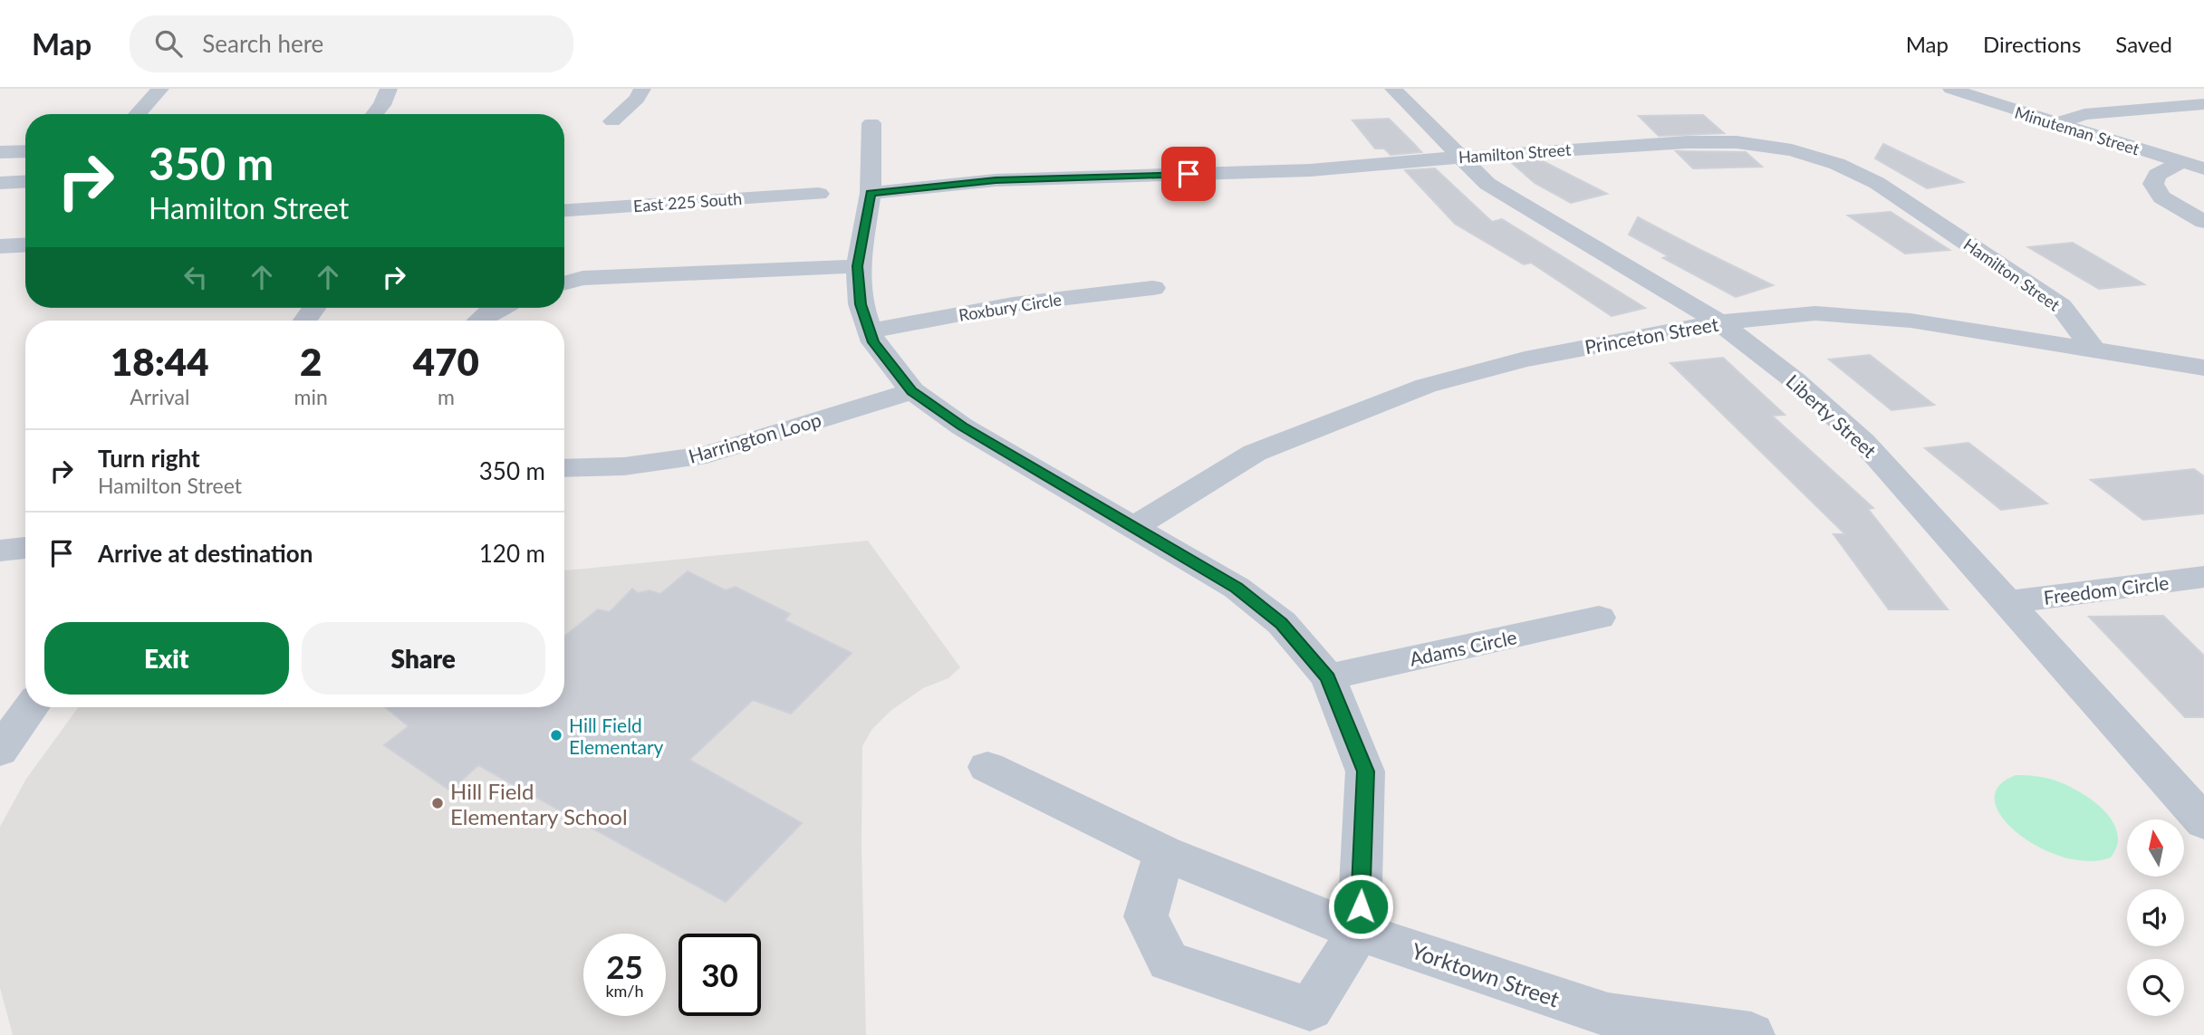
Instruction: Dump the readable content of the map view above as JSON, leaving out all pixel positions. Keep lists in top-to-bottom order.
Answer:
{
  "streets": {
    "street": [
      "Minuteman Street",
      "Hamilton Street",
      "East 225 South",
      "Roxbury Circle",
      "Princeton Street",
      "Liberty Street",
      "Harrington Loop",
      "Freedom Circle",
      "Adams Circle",
      "Yorktown Street"
    ]
  },
  "crossings": [
    ["Hamilton Street", "Princeton Street"],
    ["Hamilton Street", "Liberty Street"],
    ["Princeton Street", "Liberty Street"],
    ["Liberty Street", "Freedom Circle"]
  ],
  "places": ["Hill Field Elementary", "Hill Field Elementary School"],
  "north": "top",
  "page": {
    "header": "Map",
    "search": "Search here",
    "nav": ["Map", "Directions", "Saved"],
    "turn": ["350 m", "Hamilton Street"],
    "eta": [
      "18:44",
      "Arrival",
      "2",
      "min",
      "470",
      "m"
    ],
    "list": [
      {
        "name": "Turn right",
        "note": "Hamilton Street",
        "value": "350 m"
      },
      {
        "name": "Arrive at destination",
        "value": "120 m"
      }
    ],
    "buttons": ["Exit", "Share"],
    "speed": "25 km/h",
    "limit": "30"
  }
}
